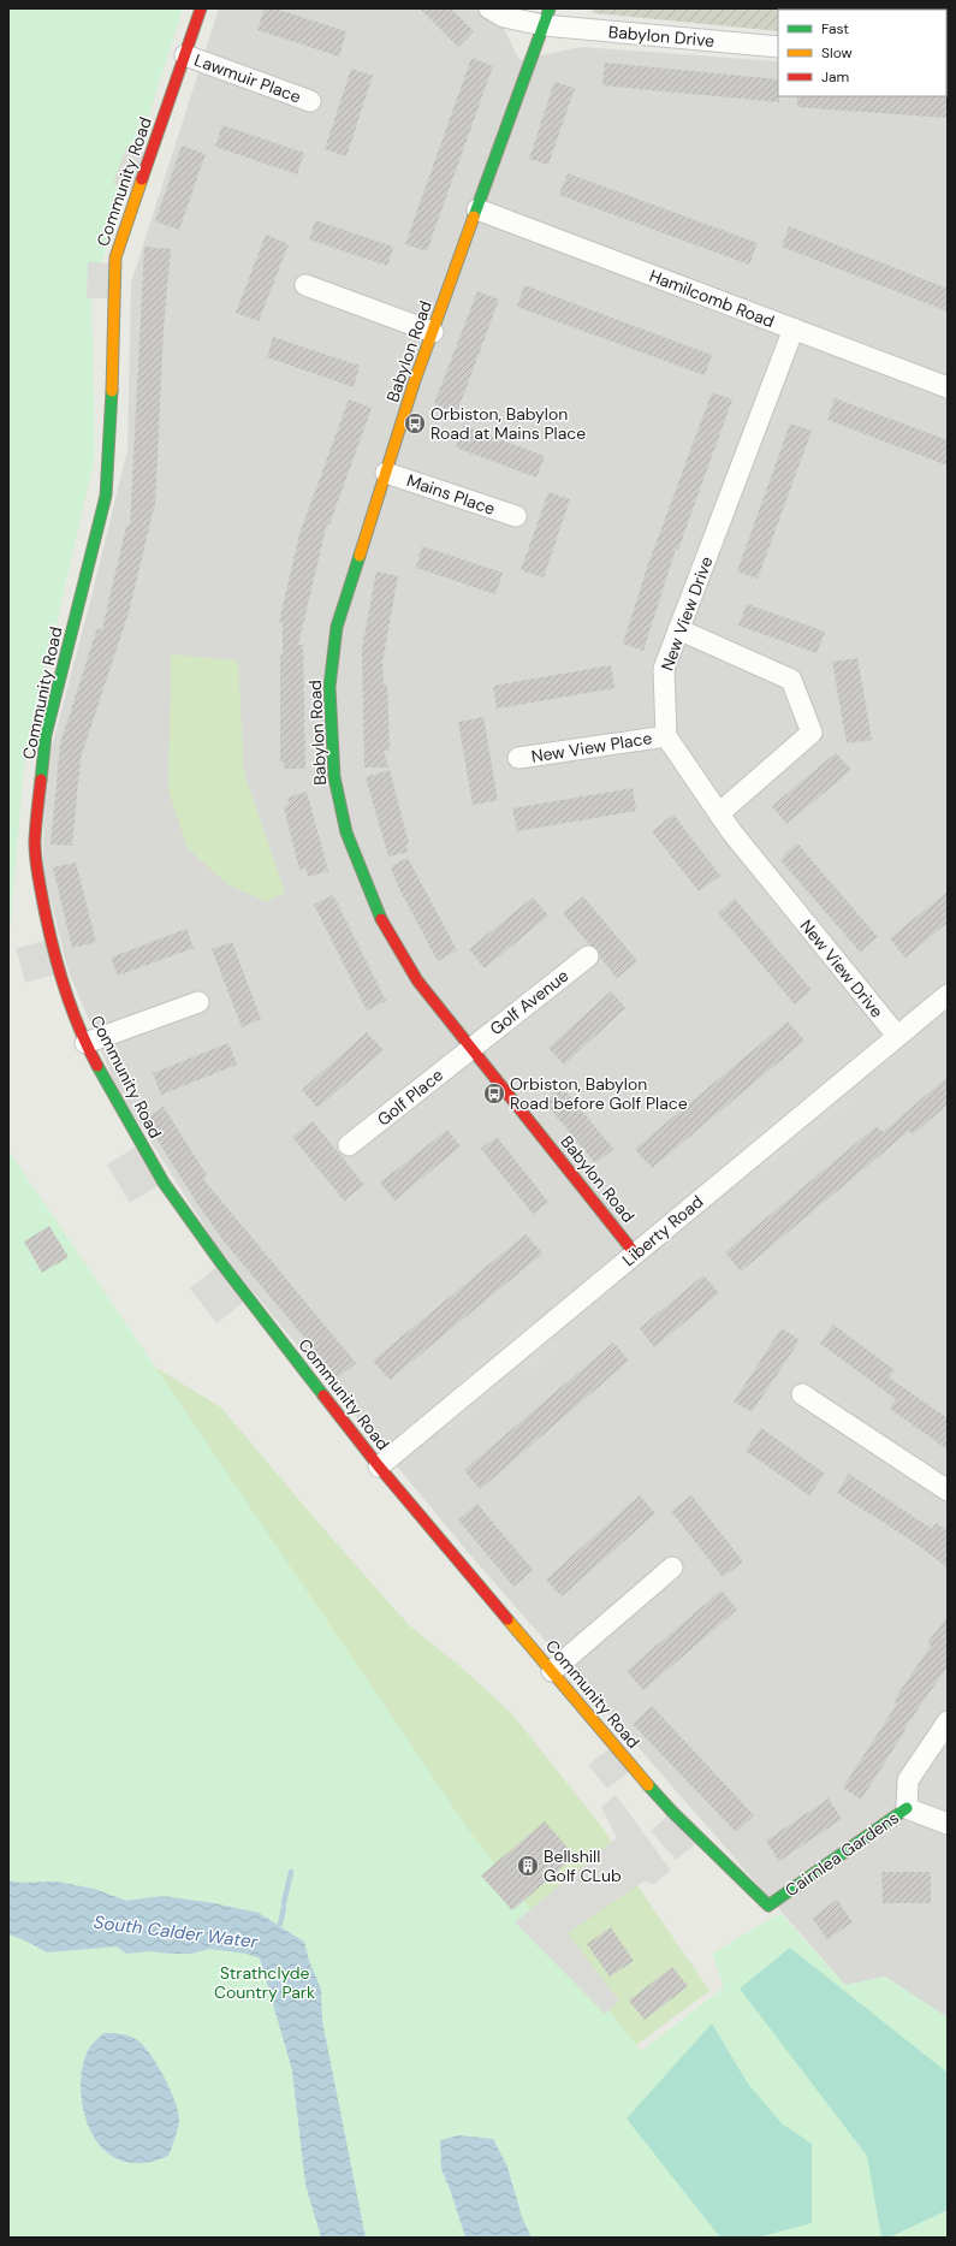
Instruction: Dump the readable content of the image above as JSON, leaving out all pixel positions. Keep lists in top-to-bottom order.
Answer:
{
  "streets": {
    "street": [
      "Babylon Drive",
      "Lawmuir Place",
      "Community Road",
      "Hamilcomb Road",
      "Babylon Road",
      "Mains Place",
      "New View Drive",
      "New View Place",
      "Golf Avenue",
      "Golf Place",
      "Liberty Road",
      "Cairnlea Gardens"
    ]
  },
  "crossings": [
    ["Babylon Drive", "Babylon Road"],
    ["Lawmuir Place", "Community Road"],
    ["Community Road", "Liberty Road"],
    ["Community Road", "Cairnlea Gardens"],
    ["Hamilcomb Road", "Babylon Road"],
    ["Hamilcomb Road", "New View Drive"],
    ["Babylon Road", "Mains Place"],
    ["Babylon Road", "Golf Avenue"],
    ["Babylon Road", "Golf Place"],
    ["Babylon Road", "Liberty Road"],
    ["New View Drive", "New View Place"],
    ["New View Drive", "Liberty Road"],
    ["Golf Avenue", "Golf Place"]
  ],
  "water": ["South Calder Water"],
  "parks": ["Strathclyde Country Park"],
  "places": {
    "bus stop": ["Orbiston, Babylon Road at Mains Place", "Orbiston, Babylon Road before Golf Place"],
    "building": ["Bellshill Golf CLub"]
  },
  "legend": ["Fast", "Slow", "Jam"]
}
